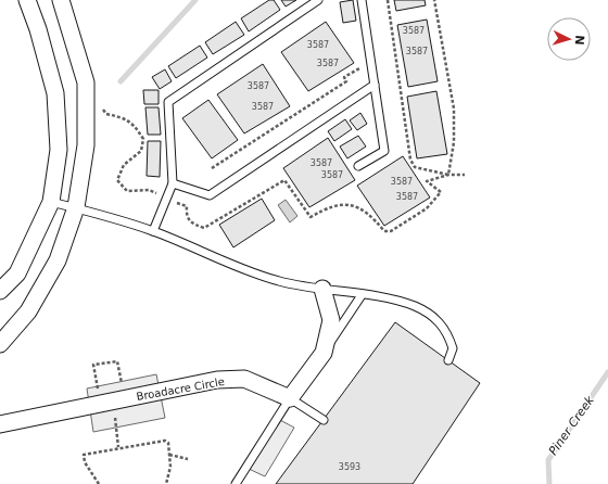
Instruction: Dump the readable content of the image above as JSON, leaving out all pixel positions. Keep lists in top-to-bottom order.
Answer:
{
  "streets": {
    "street": ["Broadacre Circle"]
  },
  "water": ["Piner Creek"],
  "house_numbers": [
    "3587",
    "3587",
    "3587",
    "3587",
    "3587",
    "3587",
    "3587",
    "3587",
    "3587",
    "3587",
    "3593"
  ],
  "north": "right"
}
